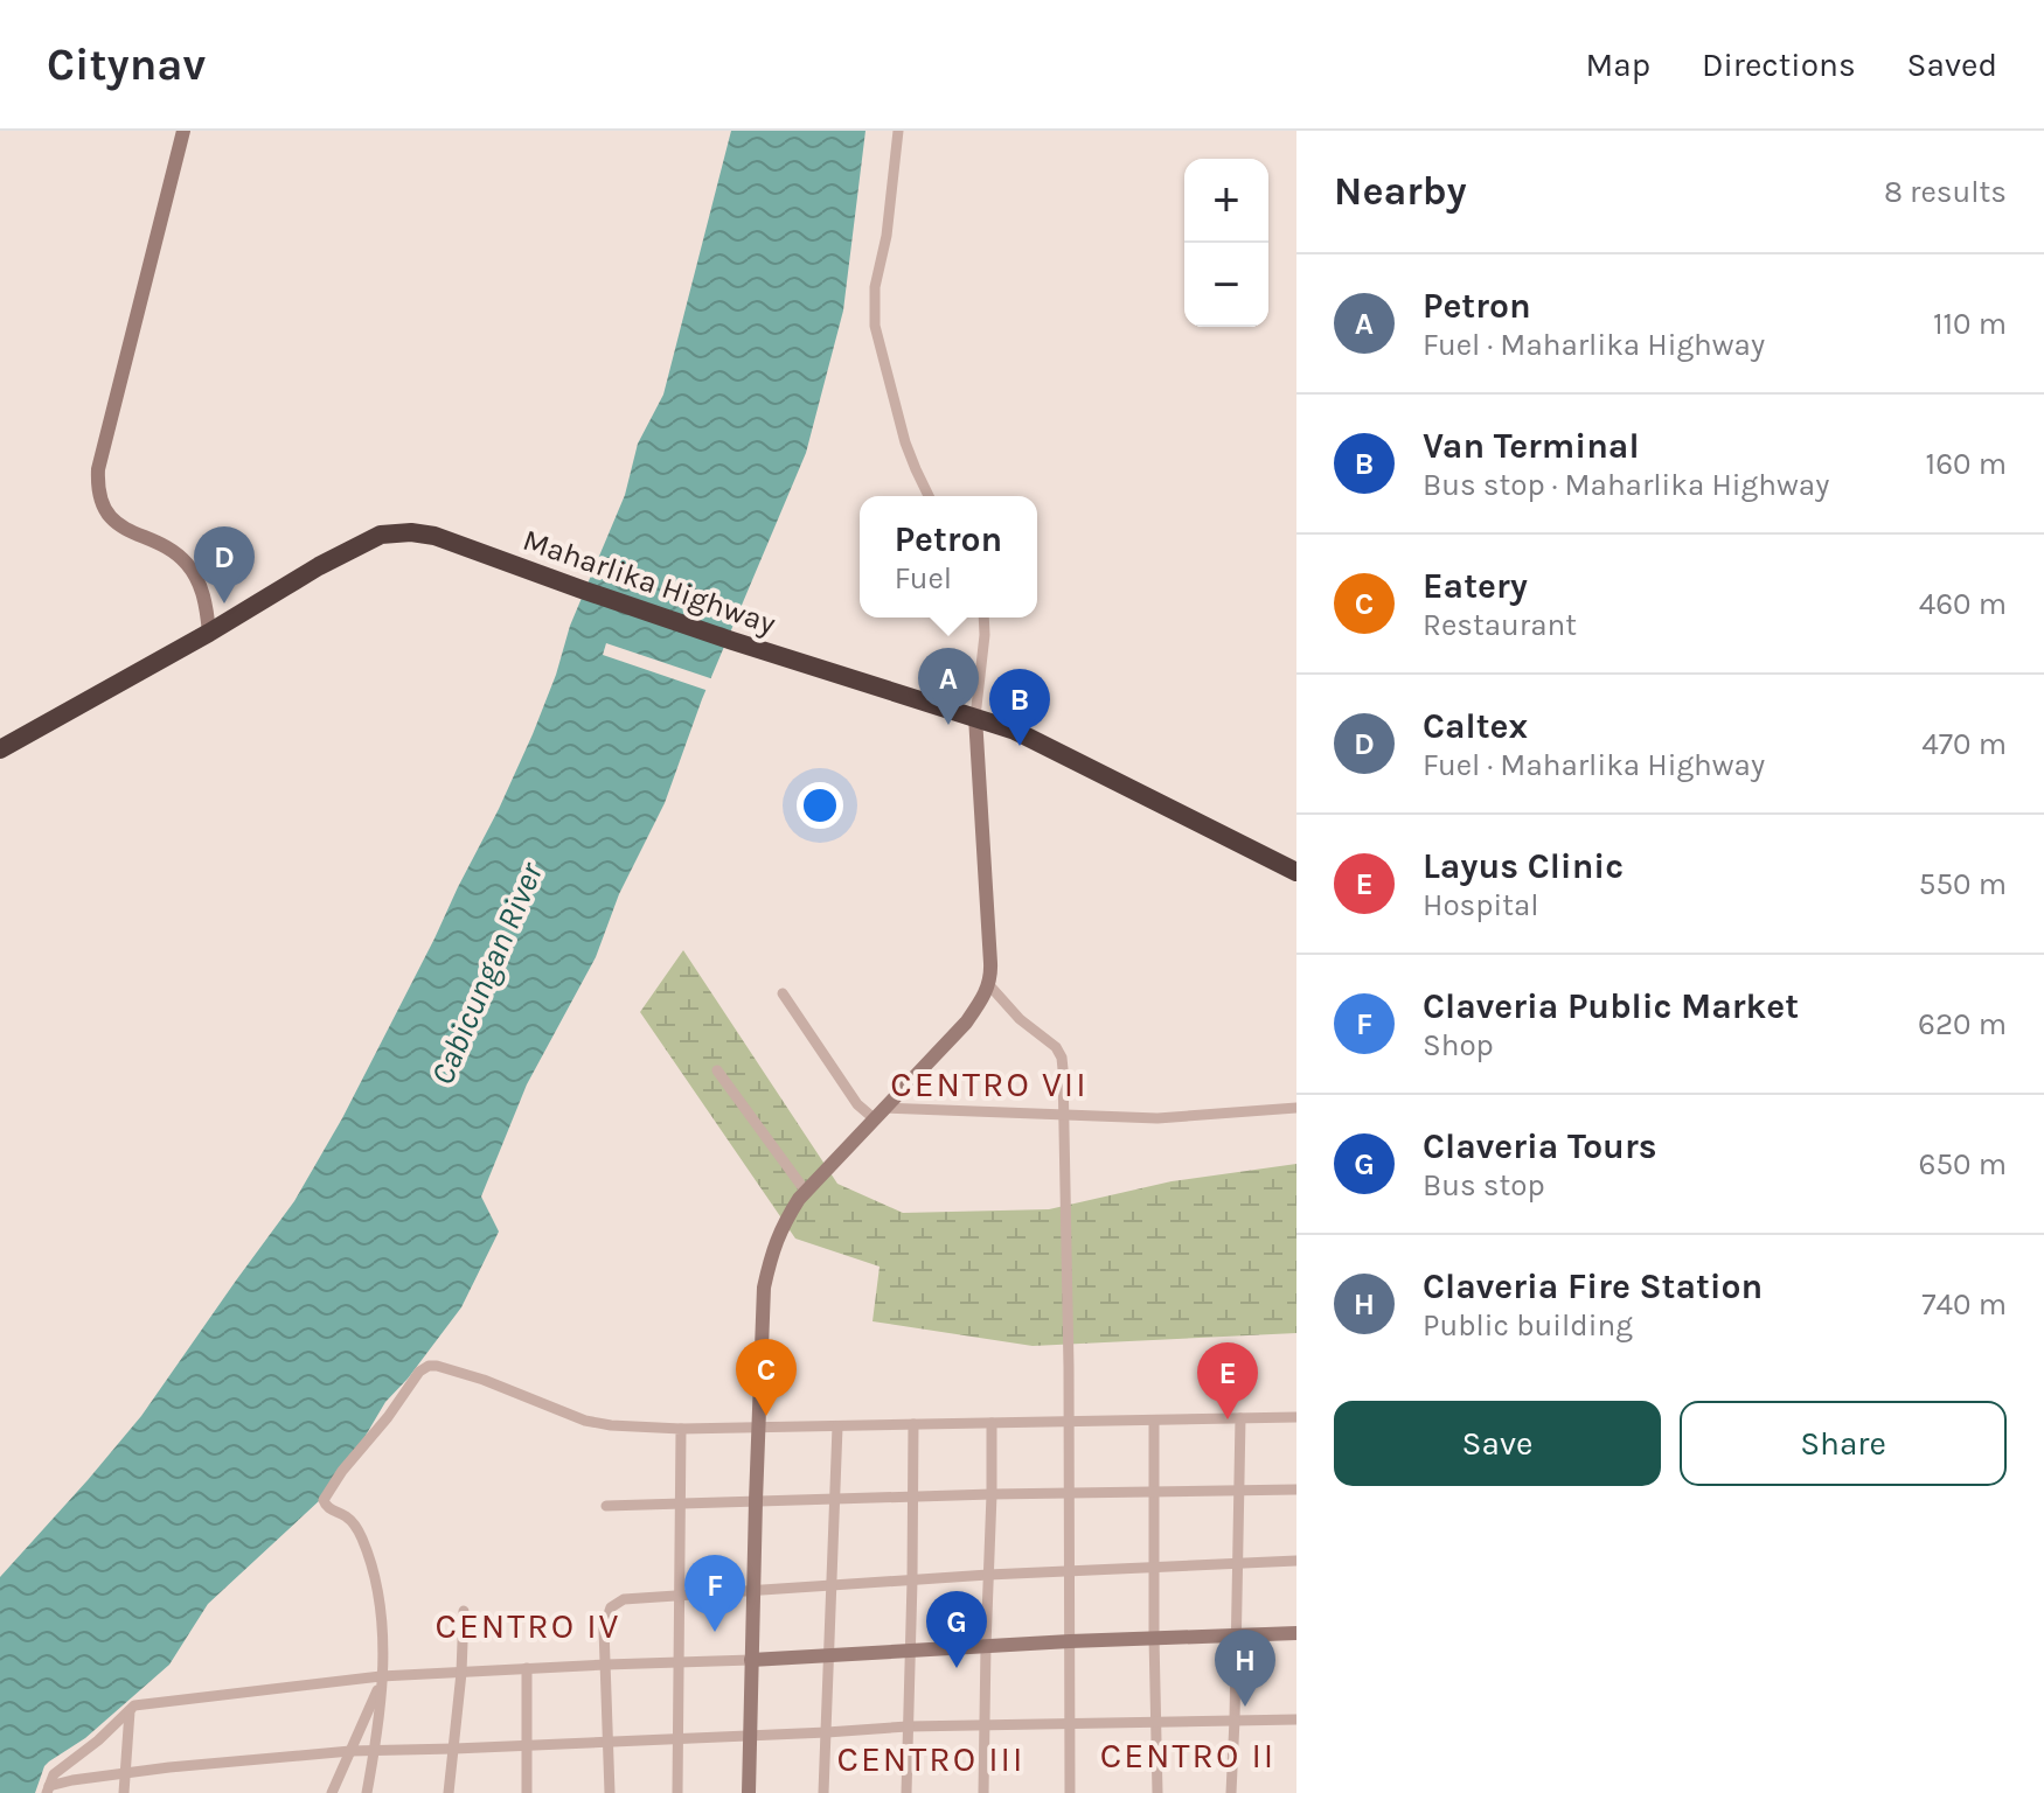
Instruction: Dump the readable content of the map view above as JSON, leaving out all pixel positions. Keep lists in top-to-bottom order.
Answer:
{
  "streets": {
    "highway": ["Maharlika Highway"]
  },
  "districts": [
    "CENTRO VII",
    "CENTRO IV",
    "CENTRO II",
    "CENTRO III"
  ],
  "water": ["Cabicungan River"],
  "page": {
    "header": "Citynav",
    "nav": ["Map", "Directions", "Saved"],
    "heading": ["Nearby", "8 results"],
    "map_buttons": ["+", "−"],
    "list": [
      {
        "mark": "A",
        "name": "Petron",
        "note": "Fuel · Maharlika Highway",
        "value": "110 m"
      },
      {
        "mark": "B",
        "name": "Van Terminal",
        "note": "Bus stop · Maharlika Highway",
        "value": "160 m"
      },
      {
        "mark": "C",
        "name": "Eatery",
        "note": "Restaurant",
        "value": "460 m"
      },
      {
        "mark": "D",
        "name": "Caltex",
        "note": "Fuel · Maharlika Highway",
        "value": "470 m"
      },
      {
        "mark": "E",
        "name": "Layus Clinic",
        "note": "Hospital",
        "value": "550 m"
      },
      {
        "mark": "F",
        "name": "Claveria Public Market",
        "note": "Shop",
        "value": "620 m"
      },
      {
        "mark": "G",
        "name": "Claveria Tours",
        "note": "Bus stop",
        "value": "650 m"
      },
      {
        "mark": "H",
        "name": "Claveria Fire Station",
        "note": "Public building",
        "value": "740 m"
      }
    ],
    "popup": ["Petron", "Fuel"],
    "pins": [
      "D",
      "A",
      "B",
      "C",
      "E",
      "F",
      "G",
      "H"
    ],
    "buttons": ["Save", "Share"]
  }
}
